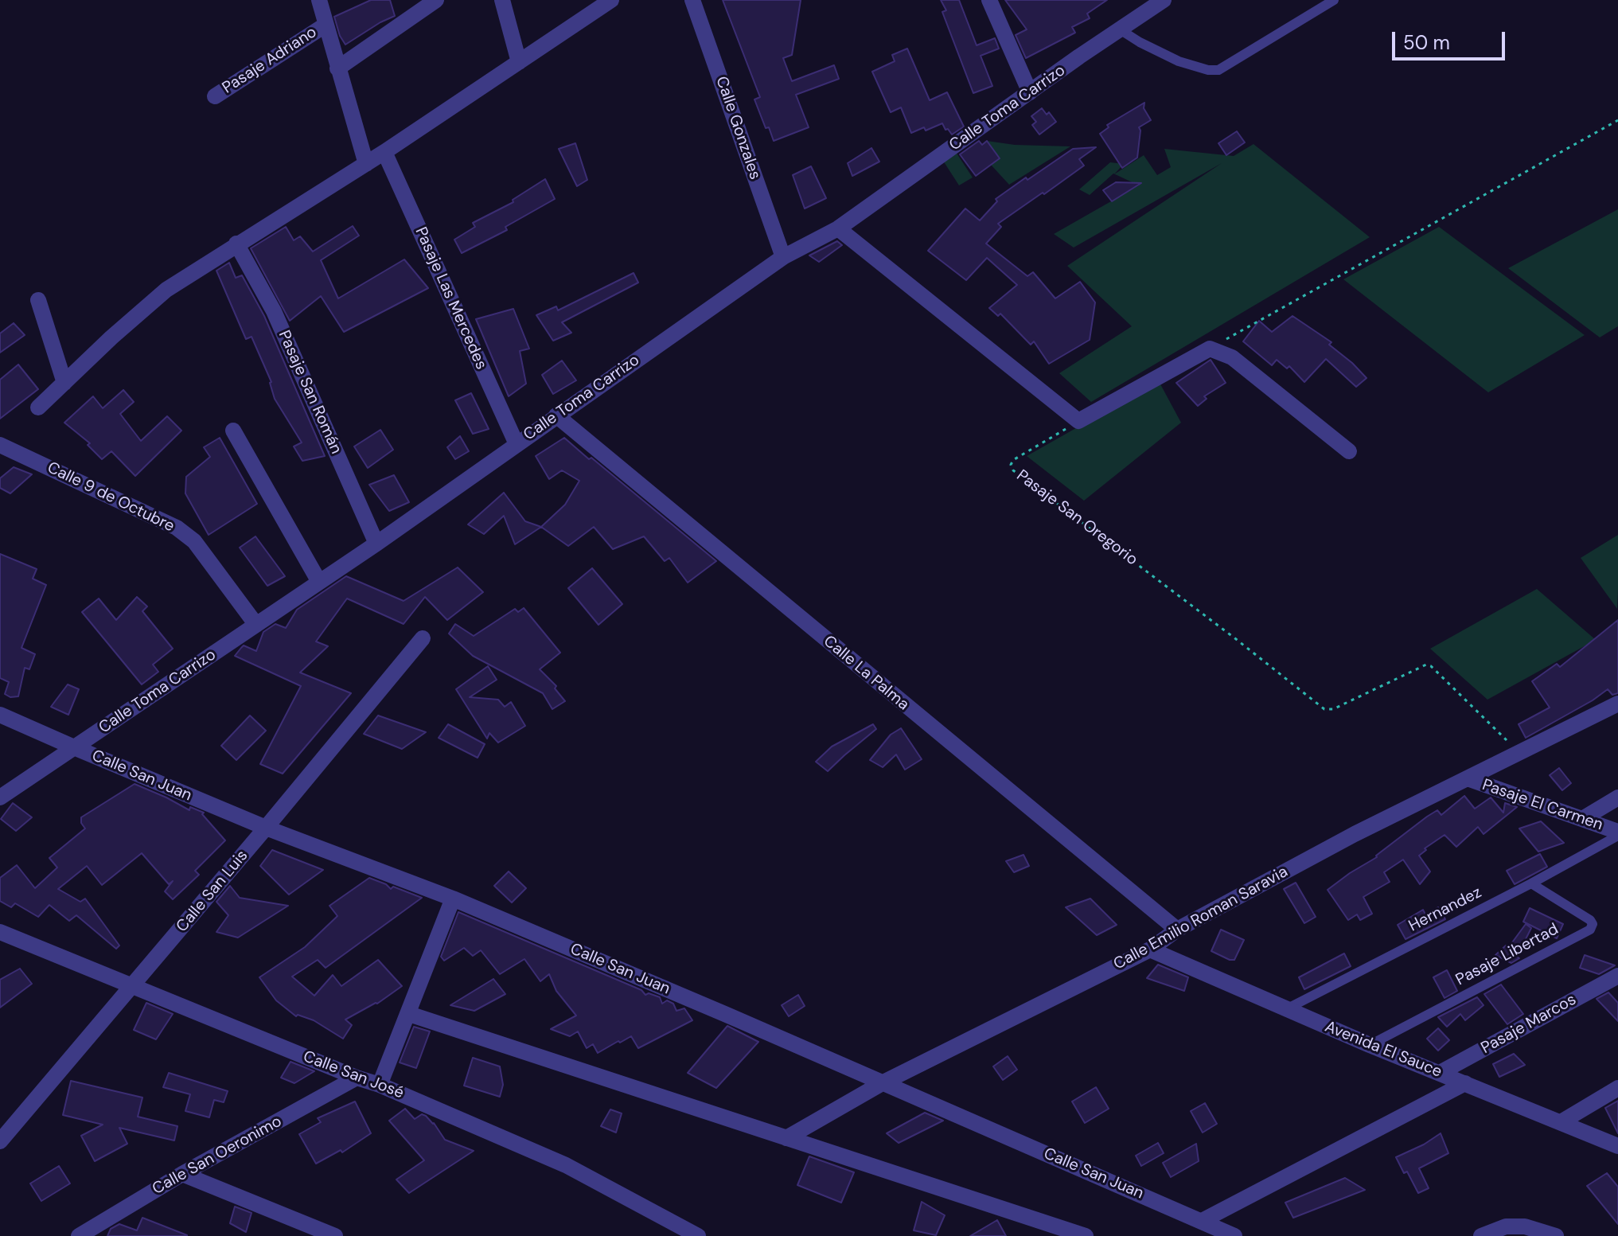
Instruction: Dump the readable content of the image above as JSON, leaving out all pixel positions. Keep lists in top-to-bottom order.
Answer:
{
  "streets": {
    "street": [
      "Pasaje Adriano",
      "Calle Toma Carrizo",
      "Calle Gonzales",
      "Pasaje Las Mercedes",
      "Pasaje San Román",
      "Calle 9 de Octubre",
      "Calle La Palma",
      "Calle San Juan",
      "Pasaje El Carmen",
      "Calle San Luis",
      "Calle Emilio Roman Saravia",
      "Pasaje Marcos",
      "Avenida El Sauce",
      "Calle San José",
      "Calle San Oeronimo"
    ],
    "lane": ["Hernandez", "Pasaje Libertad"],
    "path": ["Pasaje San Oregorio"]
  },
  "crossings": [
    ["Calle Toma Carrizo", "Calle Gonzales"],
    ["Calle Toma Carrizo", "Pasaje Las Mercedes"],
    ["Calle Toma Carrizo", "Pasaje San Román"],
    ["Calle Toma Carrizo", "Calle 9 de Octubre"],
    ["Calle Toma Carrizo", "Calle La Palma"],
    ["Calle Toma Carrizo", "Calle San Juan"],
    ["Pasaje San Oregorio", "Calle Emilio Roman Saravia"],
    ["Calle La Palma", "Calle Emilio Roman Saravia"],
    ["Calle San Juan", "Calle San Luis"],
    ["Calle San Juan", "Calle Emilio Roman Saravia"],
    ["Pasaje El Carmen", "Hernandez"],
    ["Pasaje El Carmen", "Calle Emilio Roman Saravia"],
    ["Calle San Luis", "Calle San José"],
    ["Hernandez", "Pasaje Libertad"],
    ["Hernandez", "Avenida El Sauce"],
    ["Calle Emilio Roman Saravia", "Avenida El Sauce"],
    ["Pasaje Libertad", "Avenida El Sauce"],
    ["Pasaje Marcos", "Avenida El Sauce"],
    ["Calle San José", "Calle San Oeronimo"]
  ],
  "scale_bar": "50 m"
}
